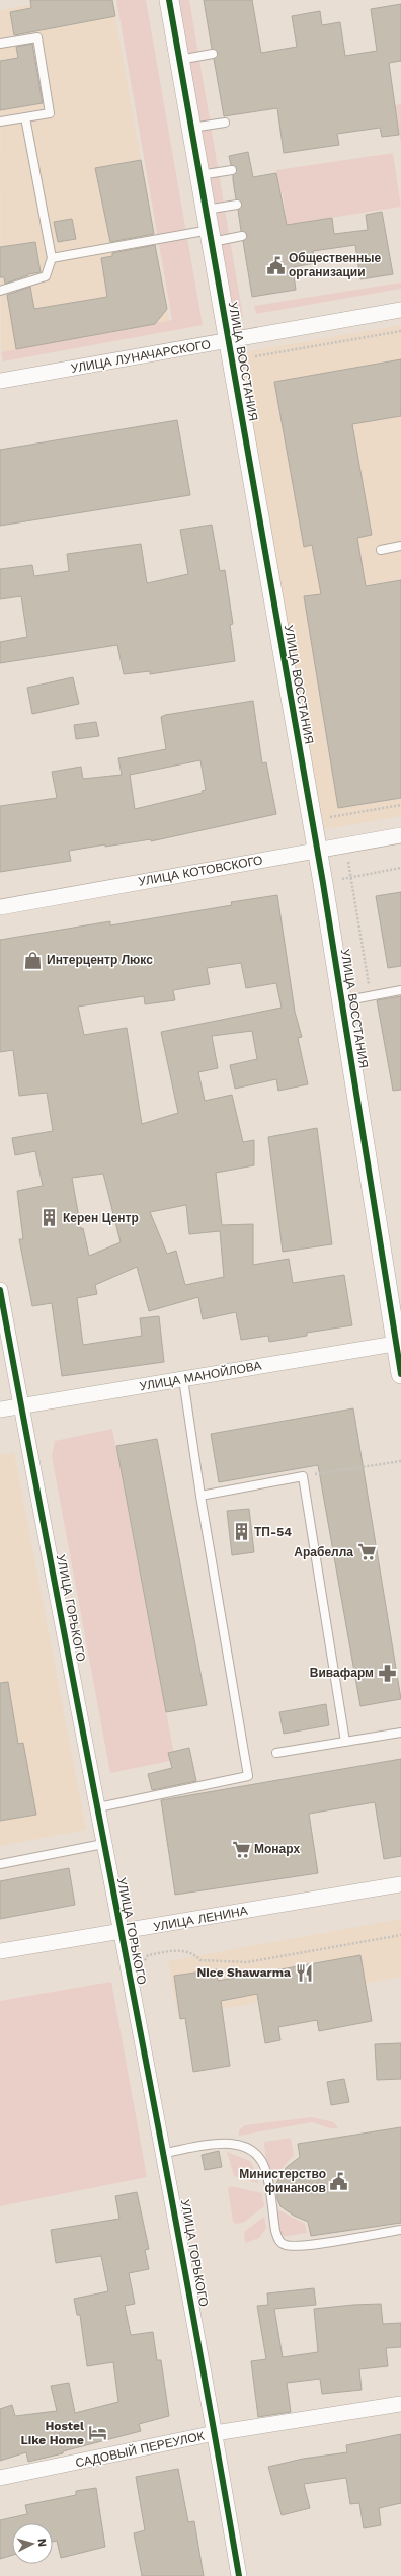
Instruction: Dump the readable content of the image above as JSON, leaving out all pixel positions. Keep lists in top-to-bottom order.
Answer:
{
  "streets": {
    "street": [
      "УЛИЦА ЛУНАЧАРСКОГО",
      "УЛИЦА ВОССТАНИЯ",
      "УЛИЦА КОТОВСКОГО",
      "УЛИЦА МАНОЙЛОВА",
      "УЛИЦА ГОРЬКОГО",
      "УЛИЦА ЛЕНИНА",
      "САДОВЫЙ ПЕРЕУЛОК"
    ]
  },
  "crossings": [
    ["УЛИЦА ЛУНАЧАРСКОГО", "УЛИЦА ВОССТАНИЯ"],
    ["УЛИЦА ВОССТАНИЯ", "УЛИЦА КОТОВСКОГО"],
    ["УЛИЦА ВОССТАНИЯ", "УЛИЦА МАНОЙЛОВА"],
    ["УЛИЦА МАНОЙЛОВА", "УЛИЦА ГОРЬКОГО"],
    ["УЛИЦА ГОРЬКОГО", "УЛИЦА ЛЕНИНА"],
    ["УЛИЦА ГОРЬКОГО", "САДОВЫЙ ПЕРЕУЛОК"]
  ],
  "places": {
    "public building": ["Общественные организации", "Министерство финансов"],
    "shop": ["Интерцентр Люкс"],
    "building": ["Керен Центр", "ТП-54"],
    "supermarket": ["Арабелла", "Монарх"],
    "pharmacy": ["Вивафарм"],
    "restaurant": ["Nice Shawarma"],
    "hotel": ["Hostel Like Home"]
  },
  "north": "right"
}
